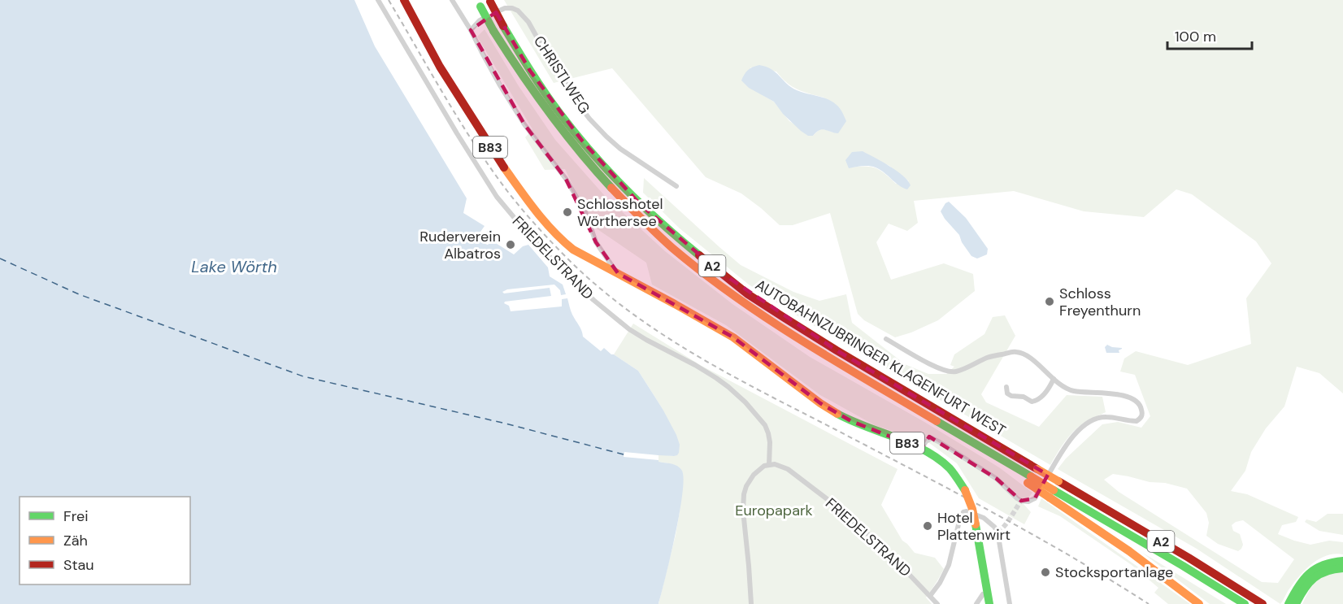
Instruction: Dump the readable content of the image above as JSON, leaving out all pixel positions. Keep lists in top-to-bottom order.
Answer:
{
  "streets": {
    "main road": ["B83", "A2", "AUTOBAHNZUBRINGER KLAGENFURT WEST"],
    "street": ["CHRISTLWEG", "FRIEDELSTRAND"]
  },
  "water": ["Lake Wörth"],
  "parks": ["Europapark"],
  "places": [
    "Schlosshotel Wörthersee",
    "Ruderverein Albatros",
    "Schloss Freyenthurn",
    "Hotel Plattenwirt",
    "Stocksportanlage"
  ],
  "legend": ["Frei", "Zäh", "Stau"],
  "scale_bar": "100 m"
}
